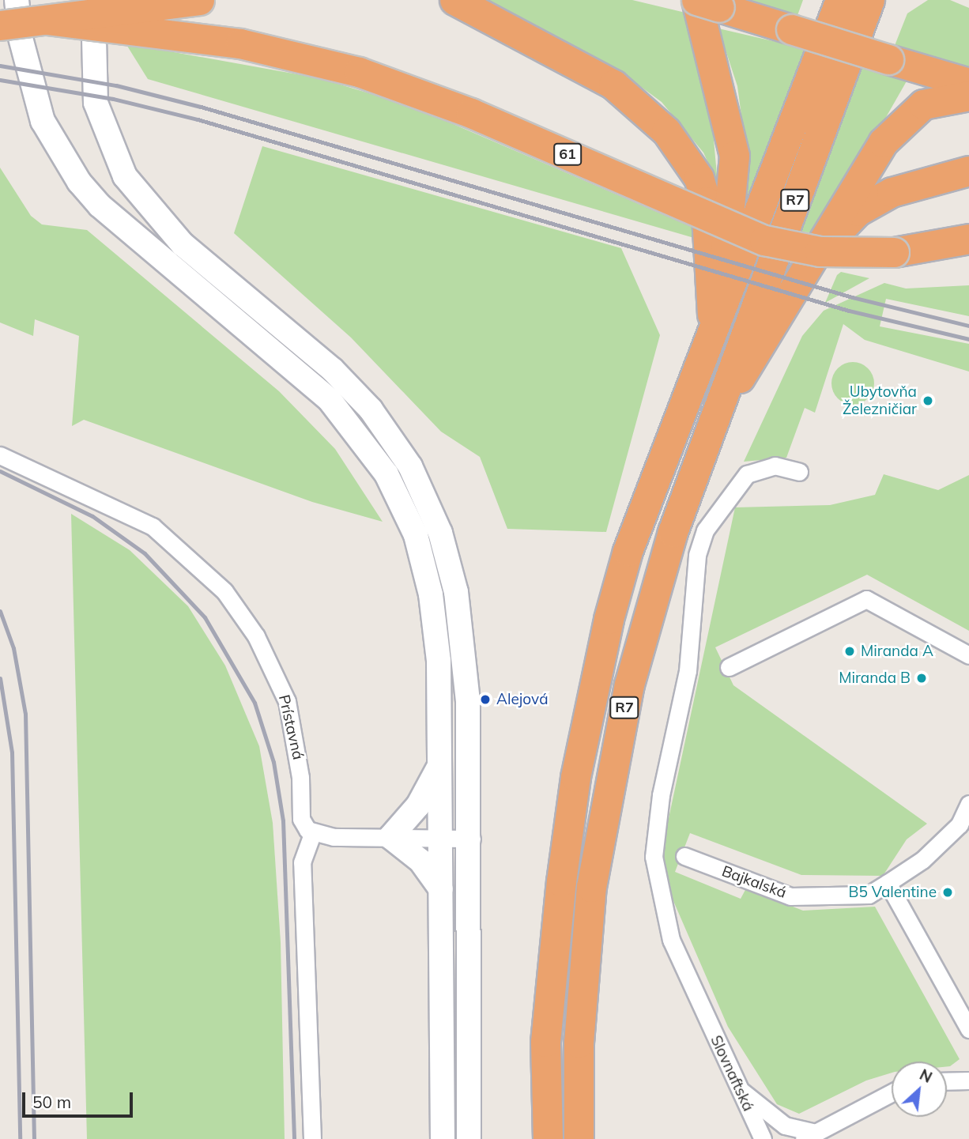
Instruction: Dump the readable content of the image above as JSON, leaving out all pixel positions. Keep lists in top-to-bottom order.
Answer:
{
  "streets": {
    "highway": ["61", "R7"],
    "street": ["Prístavná", "Bajkalská", "Slovnaftská"]
  },
  "places": [
    "Ubytovňa Železničiar",
    "Miranda A",
    "Miranda B",
    "Alejová",
    "B5 Valentine"
  ],
  "scale_bar": "50 m",
  "north": "top right"
}
